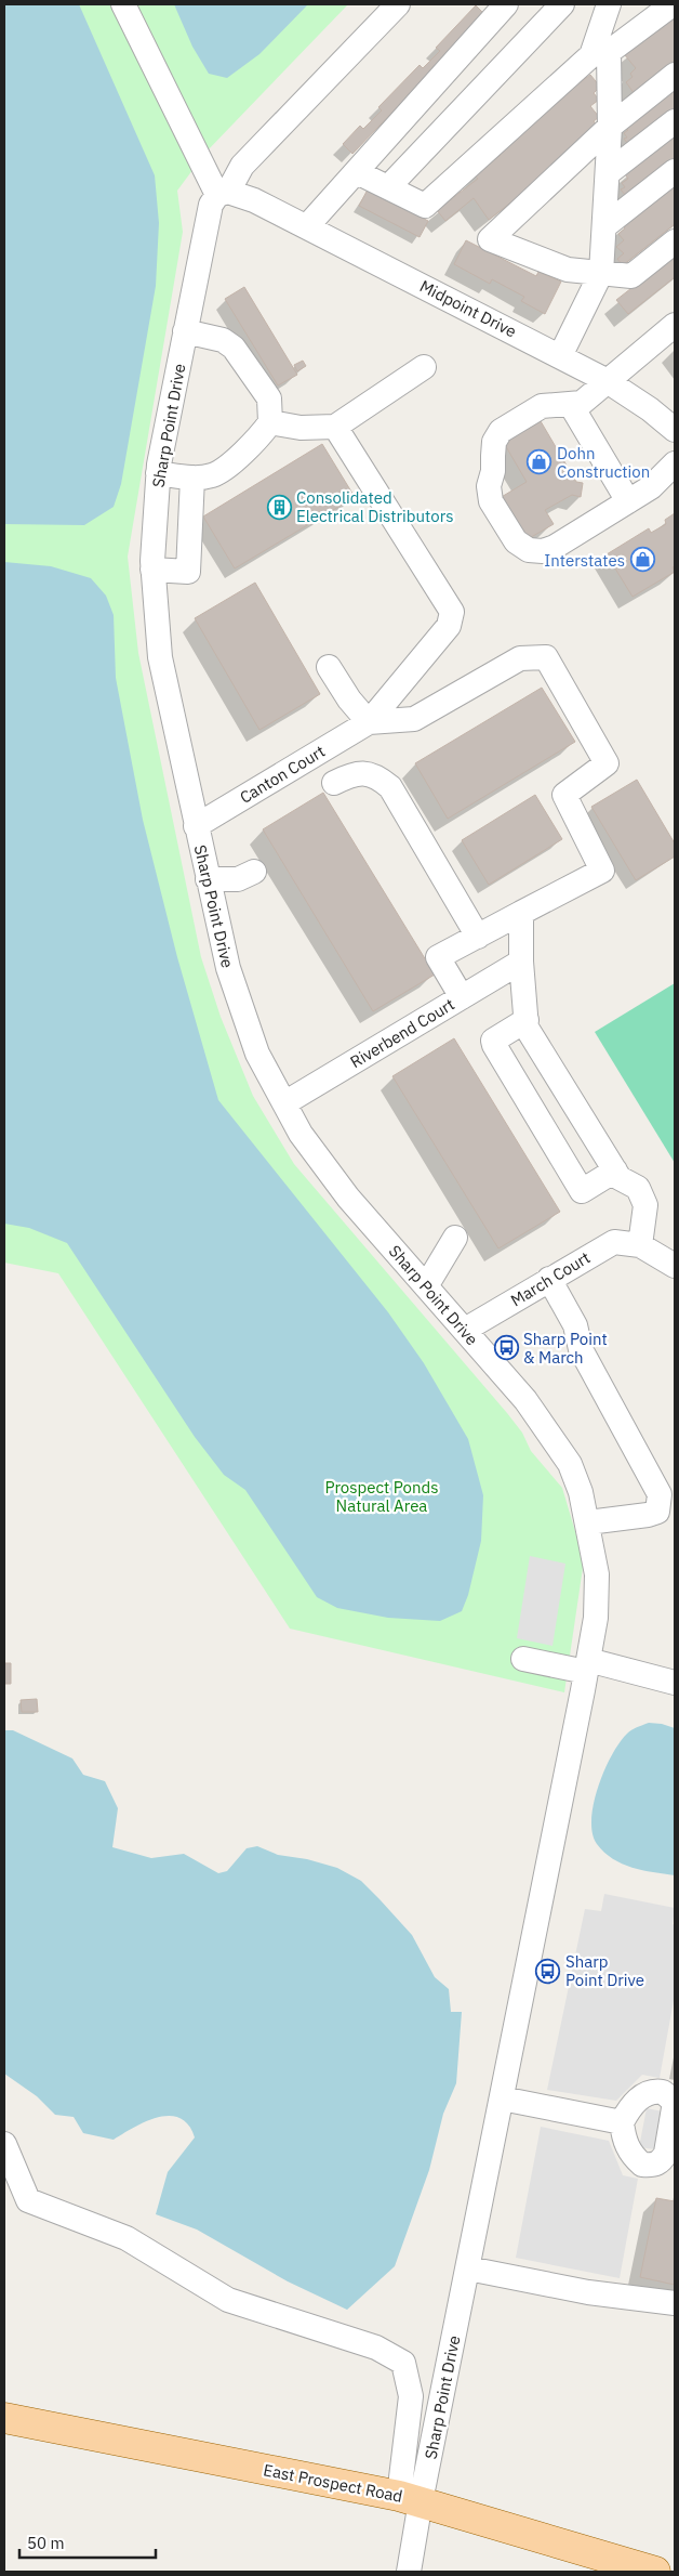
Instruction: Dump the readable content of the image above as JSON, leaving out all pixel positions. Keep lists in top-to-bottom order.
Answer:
{
  "streets": {
    "main road": ["East Prospect Road"],
    "street": [
      "Midpoint Drive",
      "Sharp Point Drive",
      "Canton Court",
      "Riverbend Court",
      "March Court"
    ]
  },
  "crossings": [
    ["Midpoint Drive", "Sharp Point Drive"],
    ["Sharp Point Drive", "Canton Court"],
    ["Sharp Point Drive", "Riverbend Court"],
    ["Sharp Point Drive", "March Court"],
    ["Sharp Point Drive", "East Prospect Road"]
  ],
  "parks": ["Prospect Ponds Natural Area"],
  "places": {
    "shop": ["Dohn Construction", "Interstates"],
    "building": ["Consolidated Electrical Distributors"],
    "bus stop": ["Sharp Point & March", "Sharp Point Drive"]
  },
  "scale_bar": "50 m"
}
